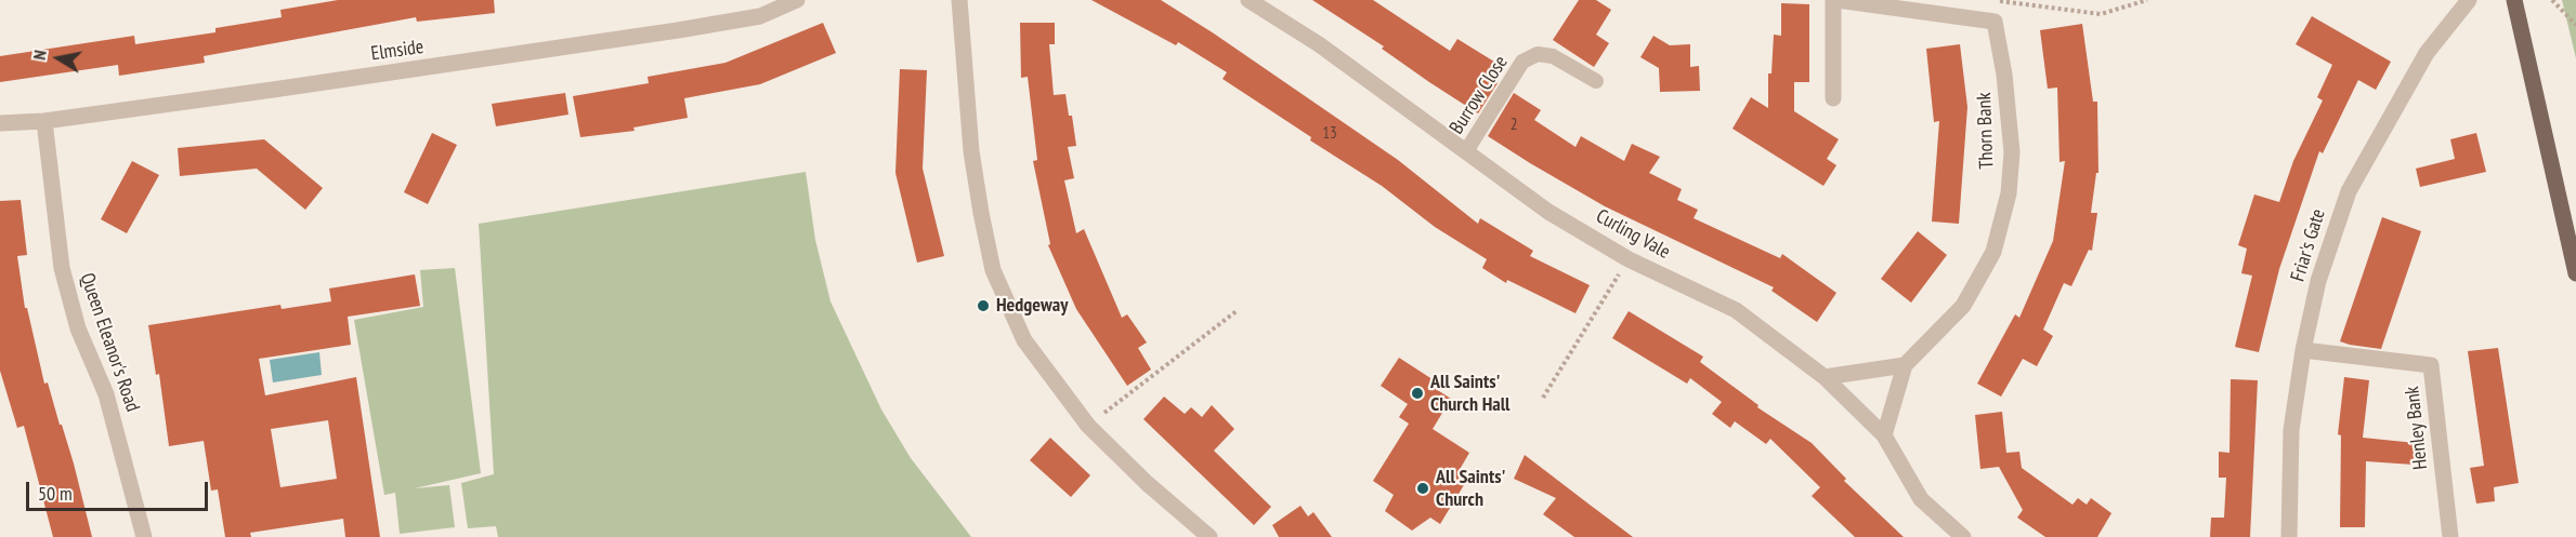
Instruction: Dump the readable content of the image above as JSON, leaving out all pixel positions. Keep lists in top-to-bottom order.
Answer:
{
  "streets": {
    "street": [
      "Elmside",
      "Thorn Bank",
      "Curling Vale",
      "Friar's Gate",
      "Queen Eleanor's Road",
      "Henley Bank"
    ],
    "lane": ["Burrow Close"]
  },
  "crossings": [
    ["Elmside", "Queen Eleanor's Road"],
    ["Burrow Close", "Curling Vale"],
    ["Thorn Bank", "Curling Vale"],
    ["Friar's Gate", "Henley Bank"]
  ],
  "places": ["Hedgeway", "All Saints' Church Hall", "All Saints' Church"],
  "house_numbers": ["2", "13"],
  "scale_bar": "50 m",
  "north": "left"
}
